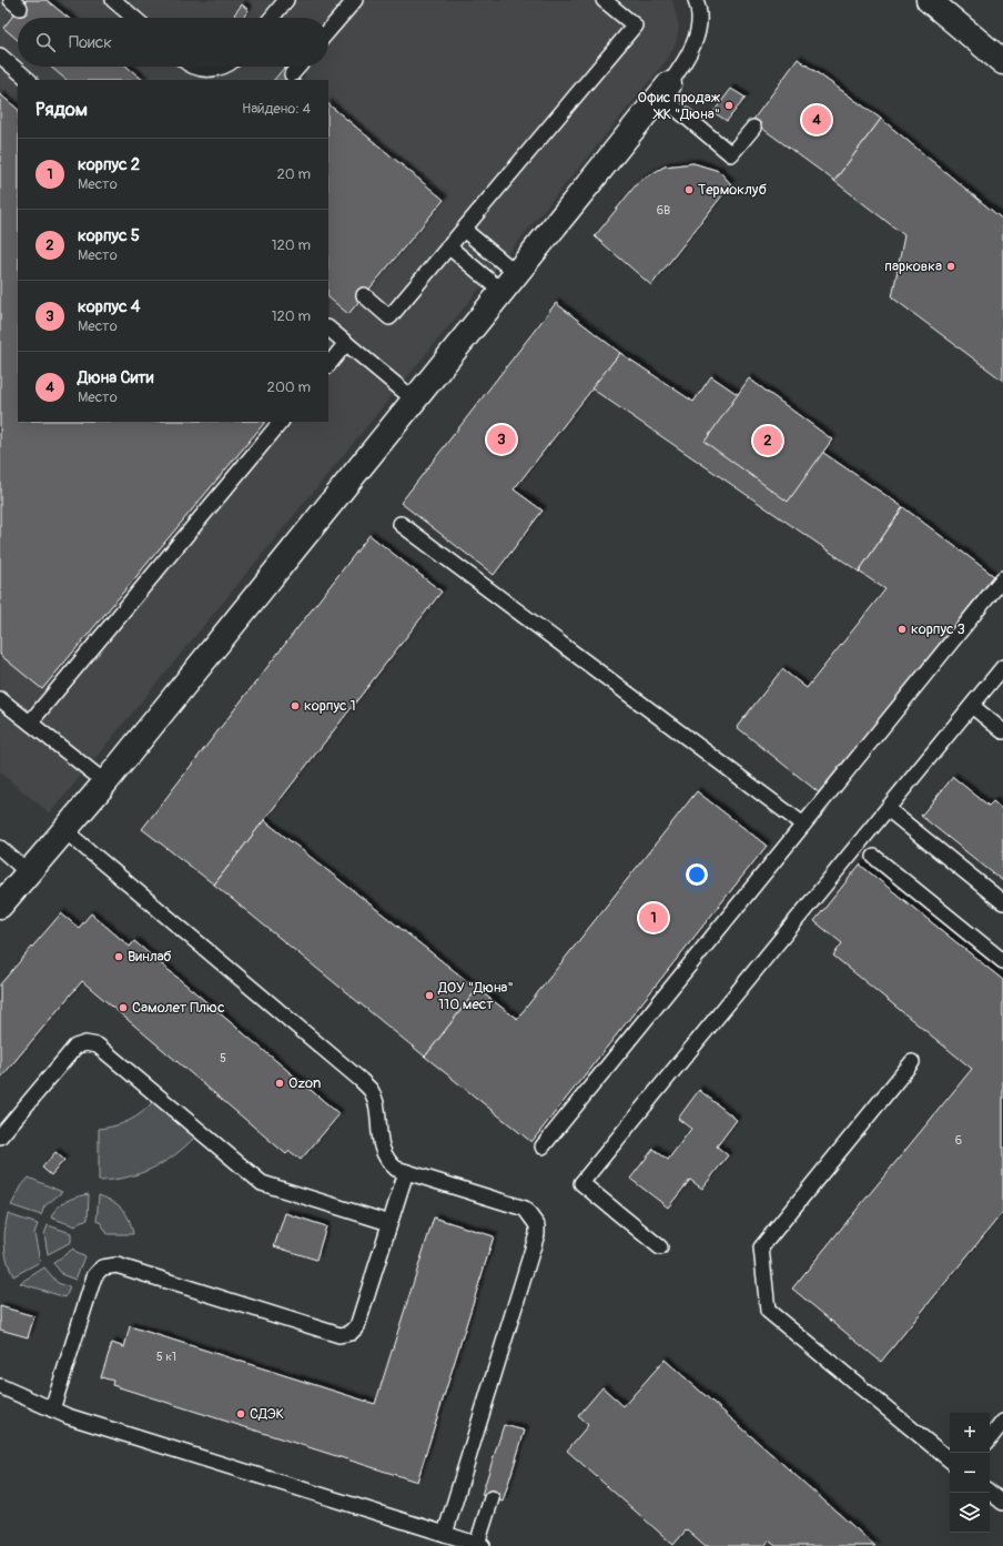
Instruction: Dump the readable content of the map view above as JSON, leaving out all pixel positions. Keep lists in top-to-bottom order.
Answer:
{
  "places": [
    "Офис продаж ЖК \"Дюна\"",
    "Термоклуб",
    "парковка",
    "корпус 3",
    "корпус 1",
    "Винлаб",
    "ДОУ \"Дюна\" 110 мест",
    "Самолет Плюс",
    "Ozon",
    "СДЭК"
  ],
  "house_numbers": [
    "6В",
    "5",
    "6",
    "5 к1"
  ],
  "page": {
    "search": "Поиск",
    "heading": ["Рядом", "Найдено: 4"],
    "pins": [
      "4",
      "3",
      "2",
      "1"
    ],
    "list": [
      {
        "mark": "1",
        "name": "корпус 2",
        "note": "Место",
        "value": "20 m"
      },
      {
        "mark": "2",
        "name": "корпус 5",
        "note": "Место",
        "value": "120 m"
      },
      {
        "mark": "3",
        "name": "корпус 4",
        "note": "Место",
        "value": "120 m"
      },
      {
        "mark": "4",
        "name": "Дюна Сити",
        "note": "Место",
        "value": "200 m"
      }
    ],
    "map_buttons": ["+", "−"]
  }
}
